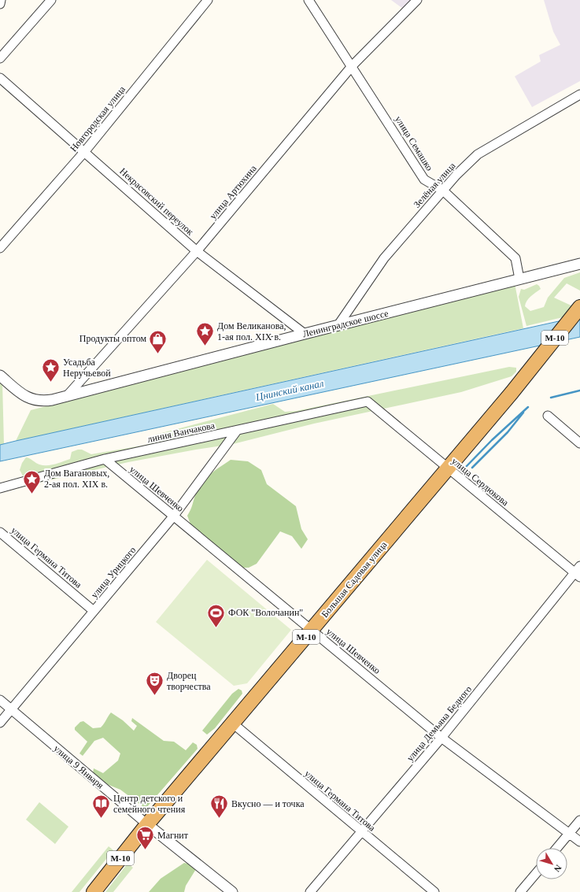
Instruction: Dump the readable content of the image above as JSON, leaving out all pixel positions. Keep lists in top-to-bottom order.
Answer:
{
  "streets": {
    "highway": ["М-10", "Большая Садовая улица"],
    "street": [
      "Новгородская улица",
      "улица Семашко",
      "Зелёная улица",
      "улица Артюхина",
      "Некрасовский переулок",
      "Ленинградское шоссе",
      "линия Ванчакова",
      "улица Сердюкова",
      "улица Шевченко",
      "улица Германа Титова",
      "улица Урицкого",
      "улица Демьяна Бедного",
      "улица 9 Января"
    ]
  },
  "crossings": [
    ["Новгородская улица", "Некрасовский переулок"],
    ["улица Семашко", "Зелёная улица"],
    ["улица Семашко", "улица Артюхина"],
    ["улица Семашко", "Ленинградское шоссе"],
    ["Зелёная улица", "Ленинградское шоссе"],
    ["улица Артюхина", "Некрасовский переулок"],
    ["улица Артюхина", "Ленинградское шоссе"],
    ["Некрасовский переулок", "Ленинградское шоссе"],
    ["линия Ванчакова", "улица Сердюкова"],
    ["линия Ванчакова", "улица Шевченко"],
    ["линия Ванчакова", "улица Урицкого"],
    ["улица Сердюкова", "Большая Садовая улица"],
    ["улица Сердюкова", "улица Демьяна Бедного"],
    ["улица Шевченко", "улица Урицкого"],
    ["улица Шевченко", "Большая Садовая улица"],
    ["улица Шевченко", "улица Демьяна Бедного"],
    ["улица Германа Титова", "улица Урицкого"],
    ["улица Германа Титова", "Большая Садовая улица"],
    ["улица Германа Титова", "улица Демьяна Бедного"],
    ["улица Урицкого", "улица 9 Января"],
    ["Большая Садовая улица", "улица 9 Января"]
  ],
  "water": ["Цнинский канал"],
  "places": {
    "place": ["Дом Великанова, 1-ая пол. XIX в.", "Усадьба Неручьевой", "Дом Вагановых, 2-ая пол. XIX в."],
    "shop": ["Продукты оптом"],
    "sports": ["ФОК \"Волочанин\""],
    "theatre": ["Дворец творчества"],
    "library": ["Центр детского и семейного чтения"],
    "restaurant": ["Вкусно — и точка"],
    "supermarket": ["Магнит"]
  },
  "north": "bottom right"
}
